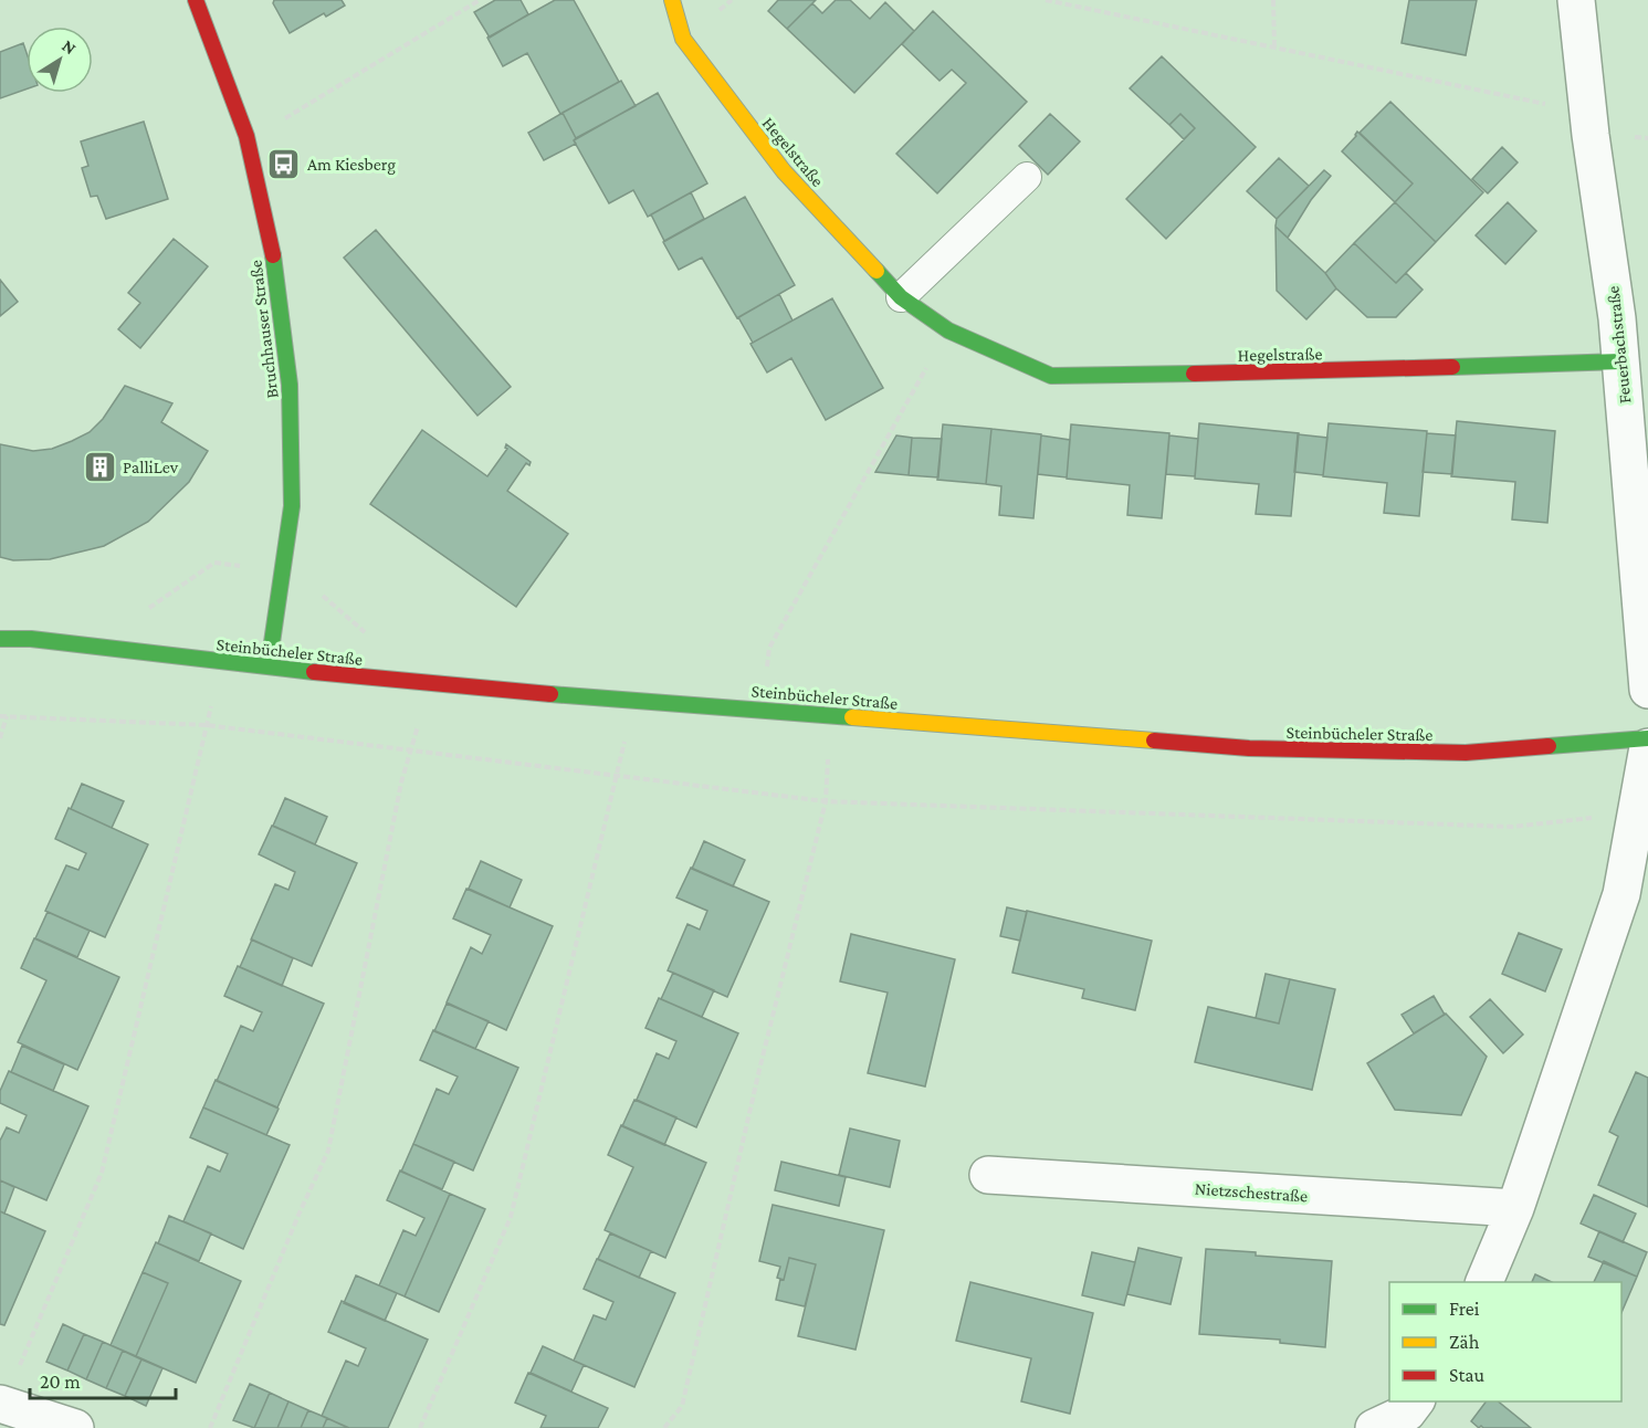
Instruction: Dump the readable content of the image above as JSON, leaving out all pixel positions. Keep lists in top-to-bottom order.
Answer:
{
  "streets": {
    "street": [
      "Hegelstraße",
      "Bruchhauser Straße",
      "Feuerbachstraße",
      "Steinbücheler Straße",
      "Nietzschestraße"
    ]
  },
  "crossings": [
    ["Hegelstraße", "Feuerbachstraße"],
    ["Bruchhauser Straße", "Steinbücheler Straße"]
  ],
  "places": {
    "bus stop": ["Am Kiesberg"],
    "building": ["PalliLev"]
  },
  "legend": ["Frei", "Zäh", "Stau"],
  "scale_bar": "20 m",
  "north": "top right"
}
